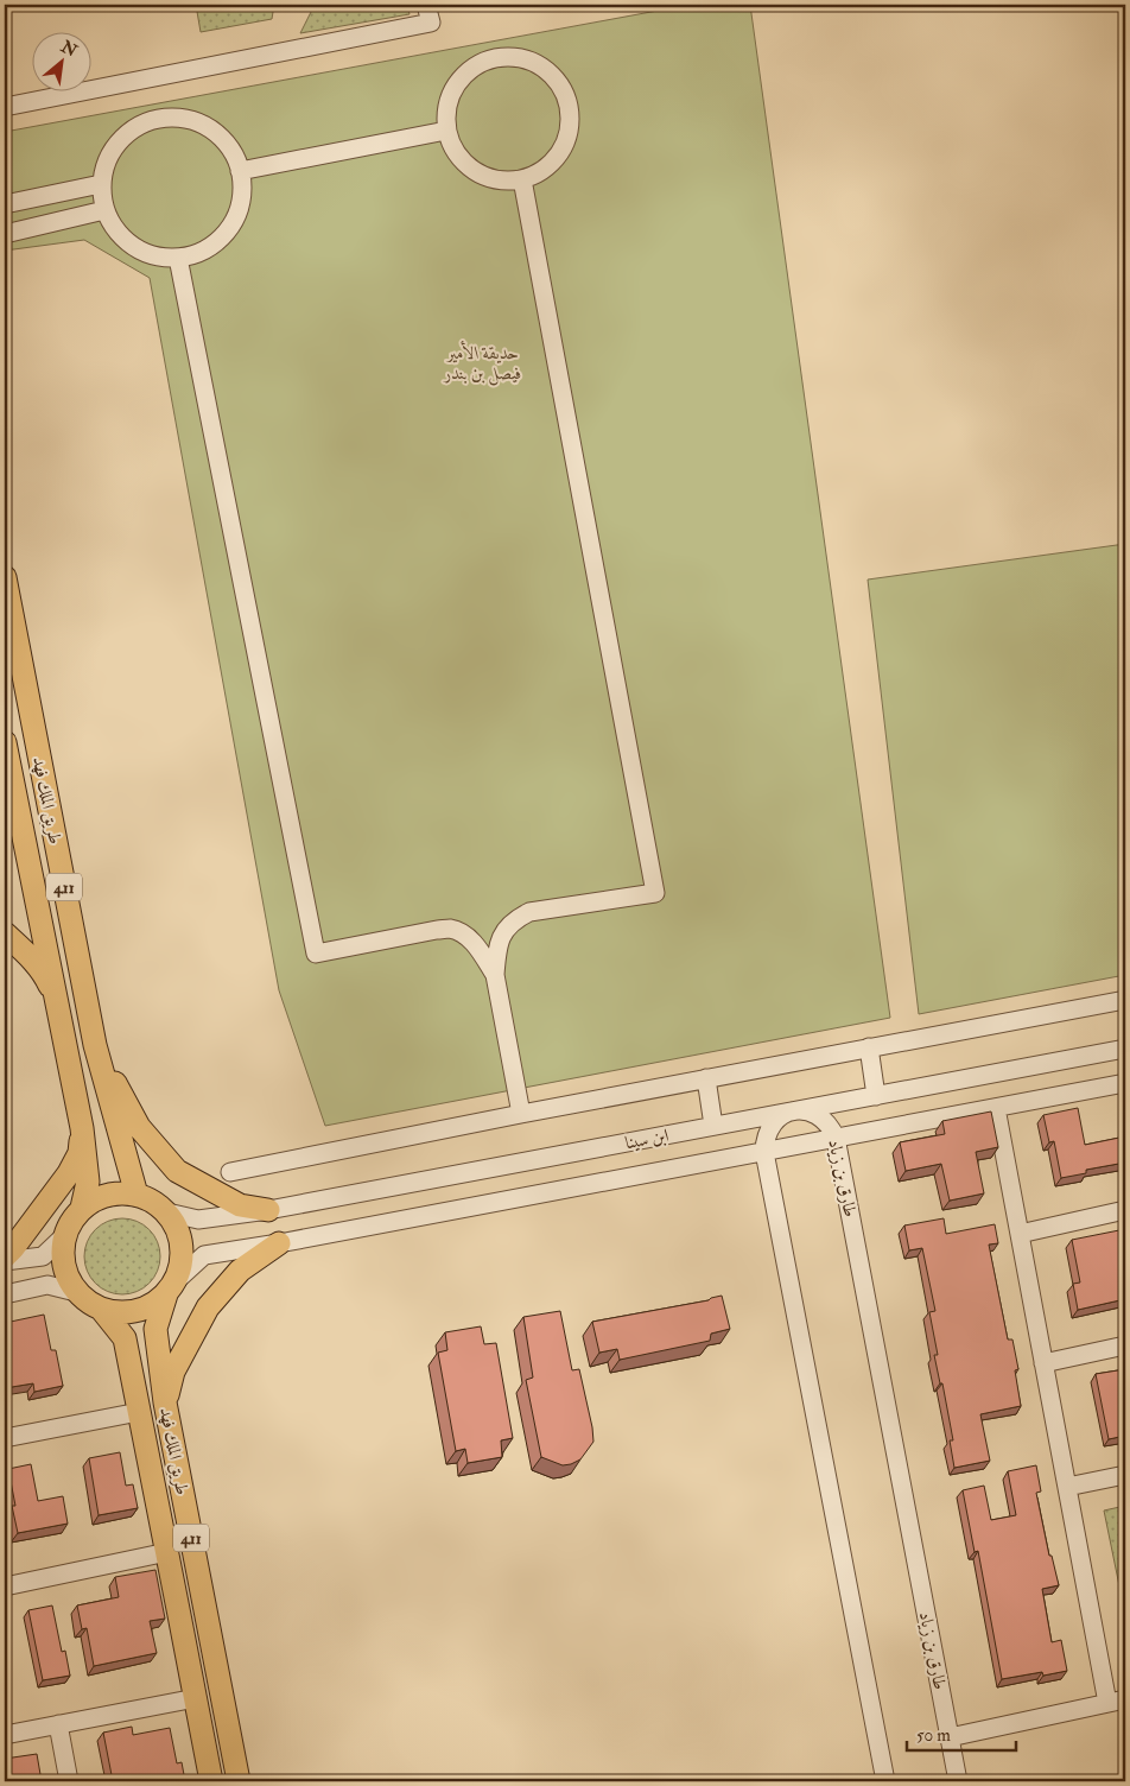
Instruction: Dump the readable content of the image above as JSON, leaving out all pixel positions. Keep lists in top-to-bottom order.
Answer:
{
  "streets": {
    "main road": ["طريق الملك فهد", "411"],
    "street": ["ابن سينا", "طارق بن زياد"]
  },
  "crossings": [
    ["طريق الملك فهد", "411"],
    ["طريق الملك فهد", "ابن سينا"],
    ["411", "ابن سينا"],
    ["ابن سينا", "طارق بن زياد"]
  ],
  "parks": ["حديقة الأمير فيصل بن بندر"],
  "scale_bar": "50 m",
  "north": "top right"
}
